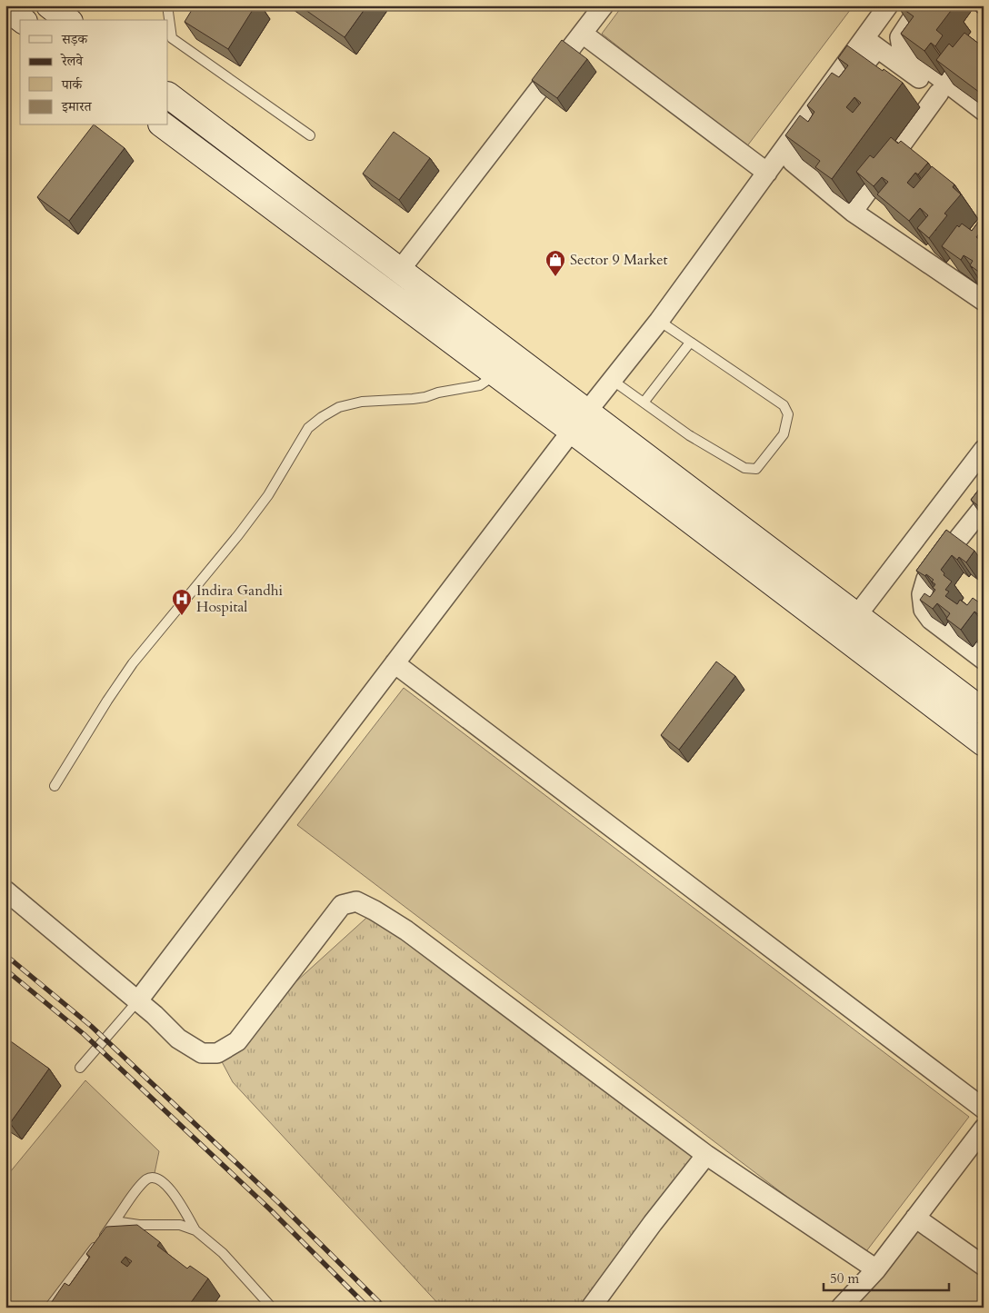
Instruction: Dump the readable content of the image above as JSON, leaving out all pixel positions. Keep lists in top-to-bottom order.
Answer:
{
  "places": {
    "shop": ["Sector 9 Market"],
    "hospital": ["Indira Gandhi Hospital"]
  },
  "legend": [
    "सड़क",
    "रेलवे",
    "पार्क",
    "इमारत"
  ],
  "scale_bar": "50 m"
}
